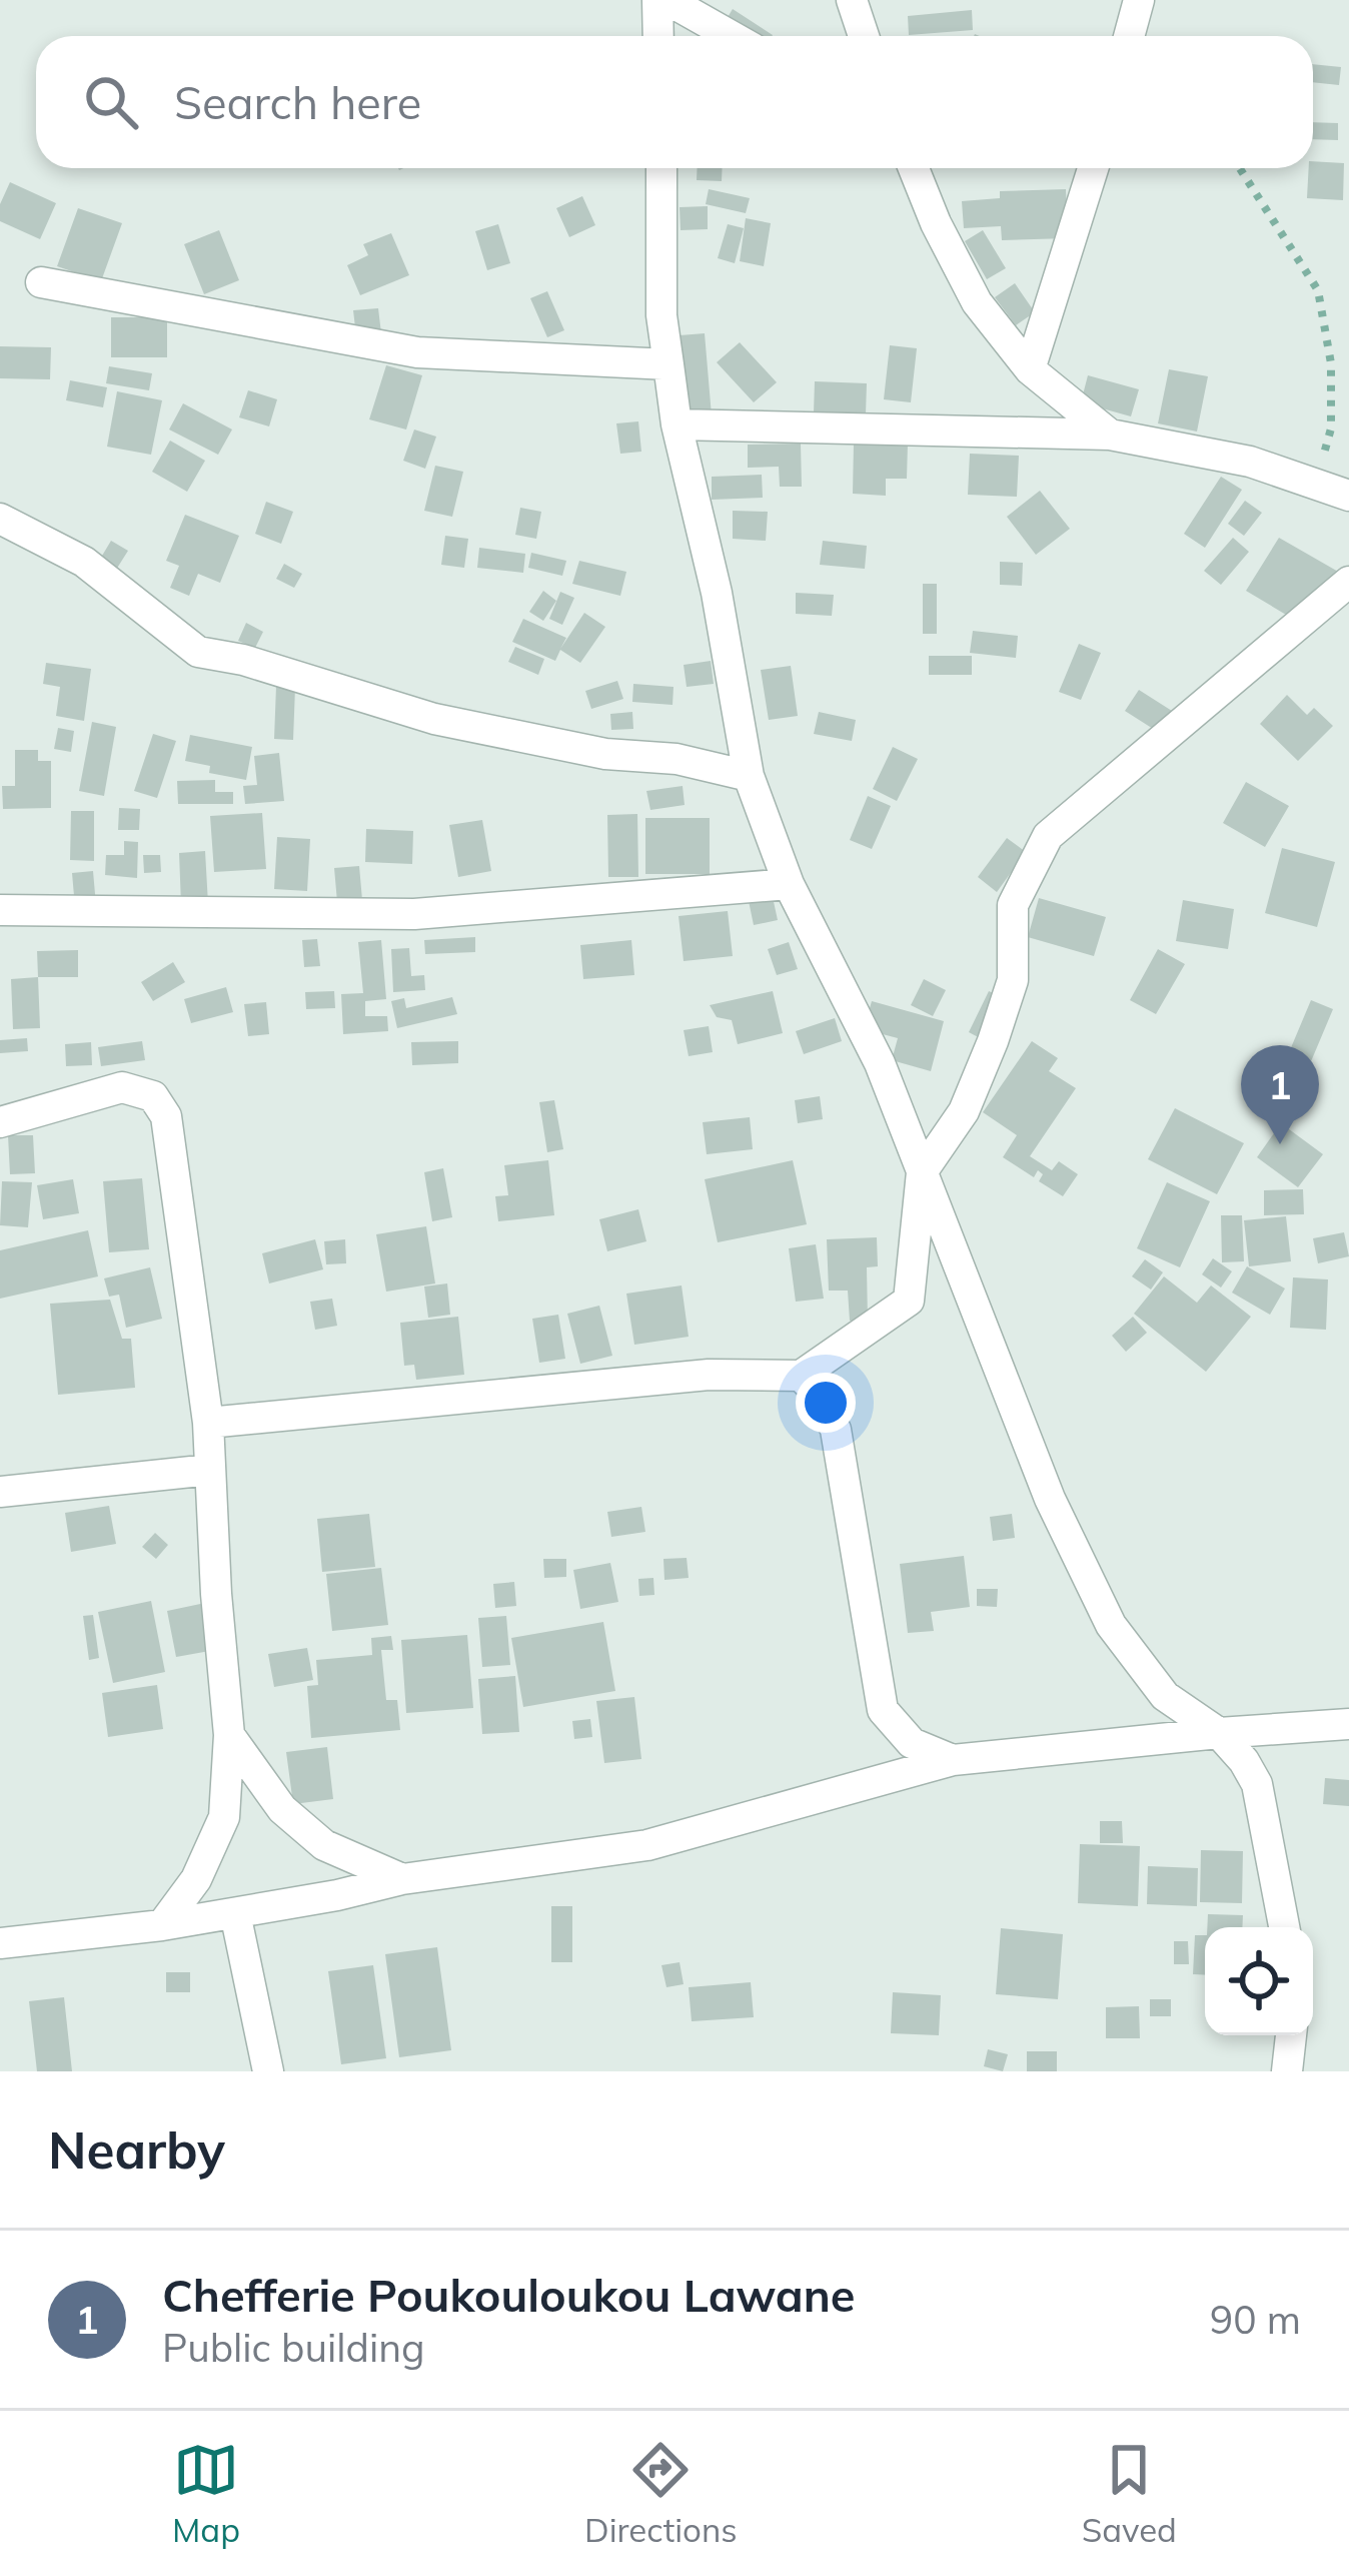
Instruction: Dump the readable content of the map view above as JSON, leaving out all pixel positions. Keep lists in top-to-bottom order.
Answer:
{
  "page": {
    "search": "Search here",
    "pins": "1",
    "heading": "Nearby",
    "list": [
      {
        "mark": "1",
        "name": "Chefferie Poukouloukou Lawane",
        "note": "Public building",
        "value": "90 m"
      }
    ],
    "nav": ["Map", "Directions", "Saved"]
  }
}
